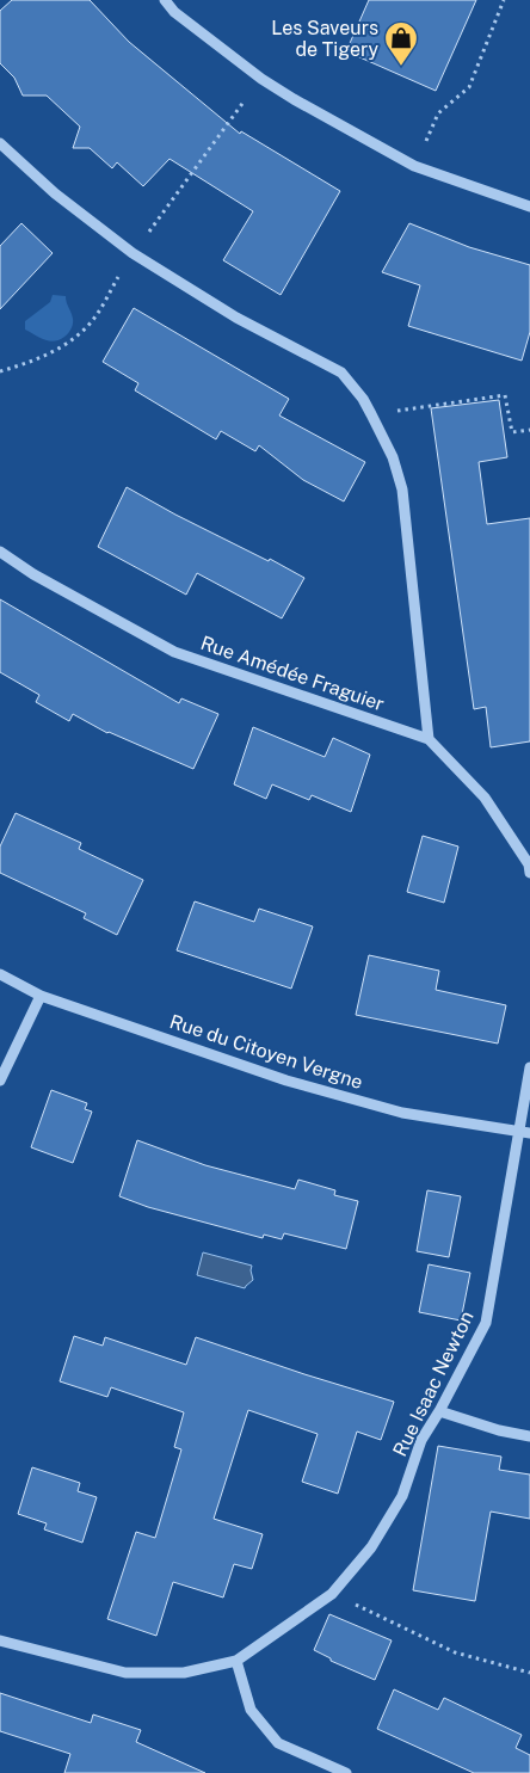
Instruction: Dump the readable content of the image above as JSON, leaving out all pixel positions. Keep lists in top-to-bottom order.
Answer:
{
  "streets": {
    "street": ["Rue Amédée Fraguier", "Rue du Citoyen Vergne", "Rue Isaac Newton"]
  },
  "crossings": [
    ["Rue du Citoyen Vergne", "Rue Isaac Newton"]
  ],
  "places": {
    "shop": ["Les Saveurs de Tigery"]
  }
}
